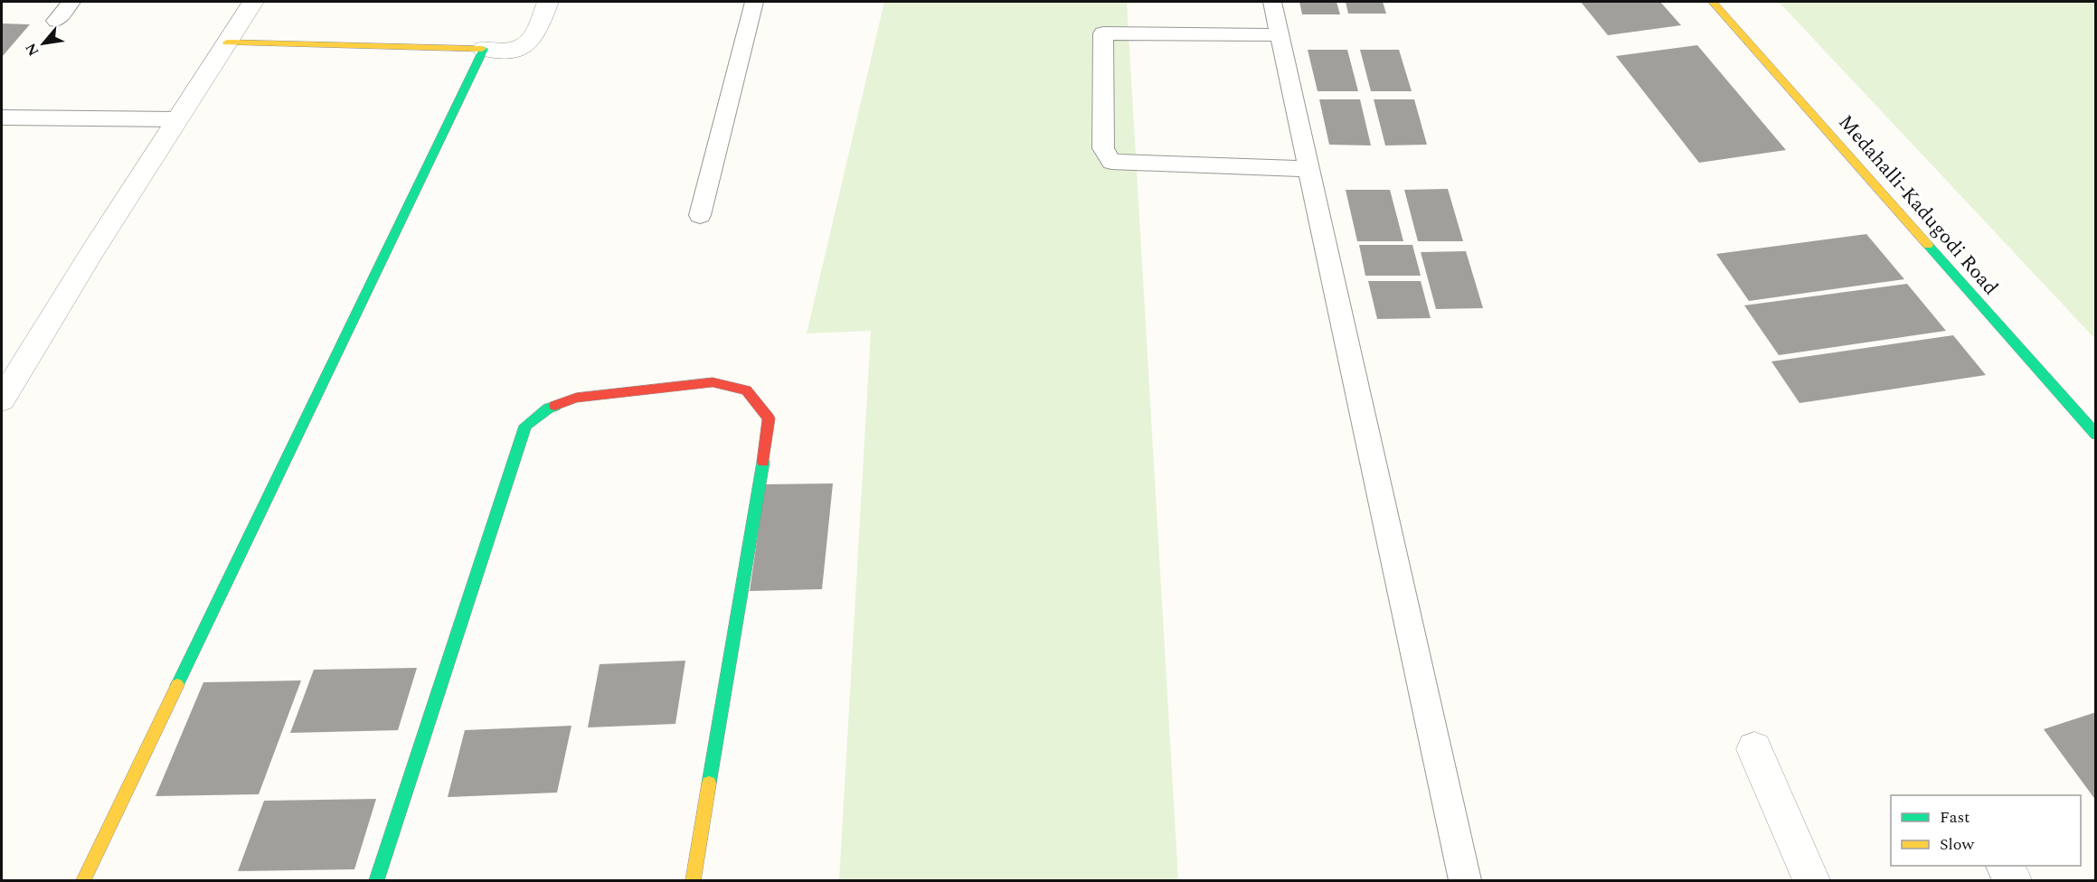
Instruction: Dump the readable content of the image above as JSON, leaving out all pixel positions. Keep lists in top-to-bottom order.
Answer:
{
  "streets": {
    "street": ["Medahalli-Kadugodi Road"]
  },
  "legend": ["Fast", "Slow"],
  "north": "bottom left"
}
